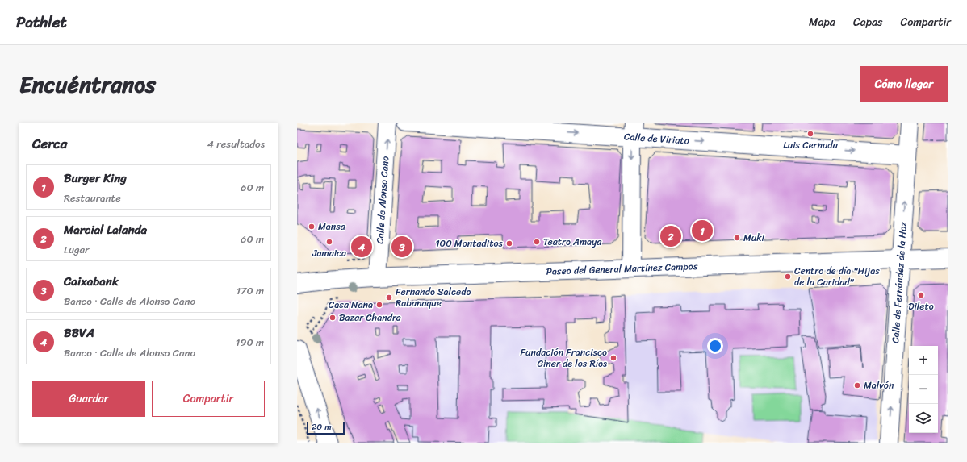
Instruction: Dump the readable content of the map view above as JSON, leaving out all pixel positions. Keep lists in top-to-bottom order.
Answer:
{
  "streets": {
    "street": [
      "Calle de Viriato",
      "Calle de Alonso Cano",
      "Paseo del General Martínez Campos",
      "Calle de Fernández de la Hoz"
    ]
  },
  "crossings": [
    ["Calle de Viriato", "Calle de Fernández de la Hoz"],
    ["Calle de Alonso Cano", "Paseo del General Martínez Campos"],
    ["Paseo del General Martínez Campos", "Calle de Fernández de la Hoz"]
  ],
  "one_way": ["Calle de Viriato", "Calle de Alonso Cano", "Calle de Fernández de la Hoz"],
  "places": [
    "Luis Cernuda",
    "Mansa",
    "Muki",
    "Jamaica",
    "Teatro Amaya",
    "100 Montaditos",
    "Centro de día \"Hijas de la Caridad\"",
    "Dileto",
    "Fernando Salcedo Rabanaque",
    "Casa Nana",
    "Bazar Chandra",
    "Fundación Francisco Giner de los Ríos",
    "Malvón"
  ],
  "scale_bar": "20 m",
  "page": {
    "header": "Pathlet",
    "nav": ["Mapa", "Capas", "Compartir"],
    "title": "Encuéntranos",
    "buttons": [
      "Cómo llegar",
      ["Guardar", "Compartir"]
    ],
    "heading": ["Cerca", "4 resultados"],
    "list": [
      {
        "mark": "1",
        "name": "Burger King",
        "note": "Restaurante",
        "value": "60 m"
      },
      {
        "mark": "2",
        "name": "Marcial Lalanda",
        "note": "Lugar",
        "value": "60 m"
      },
      {
        "mark": "3",
        "name": "Caixabank",
        "note": "Banco · Calle de Alonso Cano",
        "value": "170 m"
      },
      {
        "mark": "4",
        "name": "BBVA",
        "note": "Banco · Calle de Alonso Cano",
        "value": "190 m"
      }
    ],
    "pins": [
      "1",
      "2",
      "3",
      "4"
    ],
    "map_buttons": ["+", "−"],
    "scale": "20 m"
  }
}
